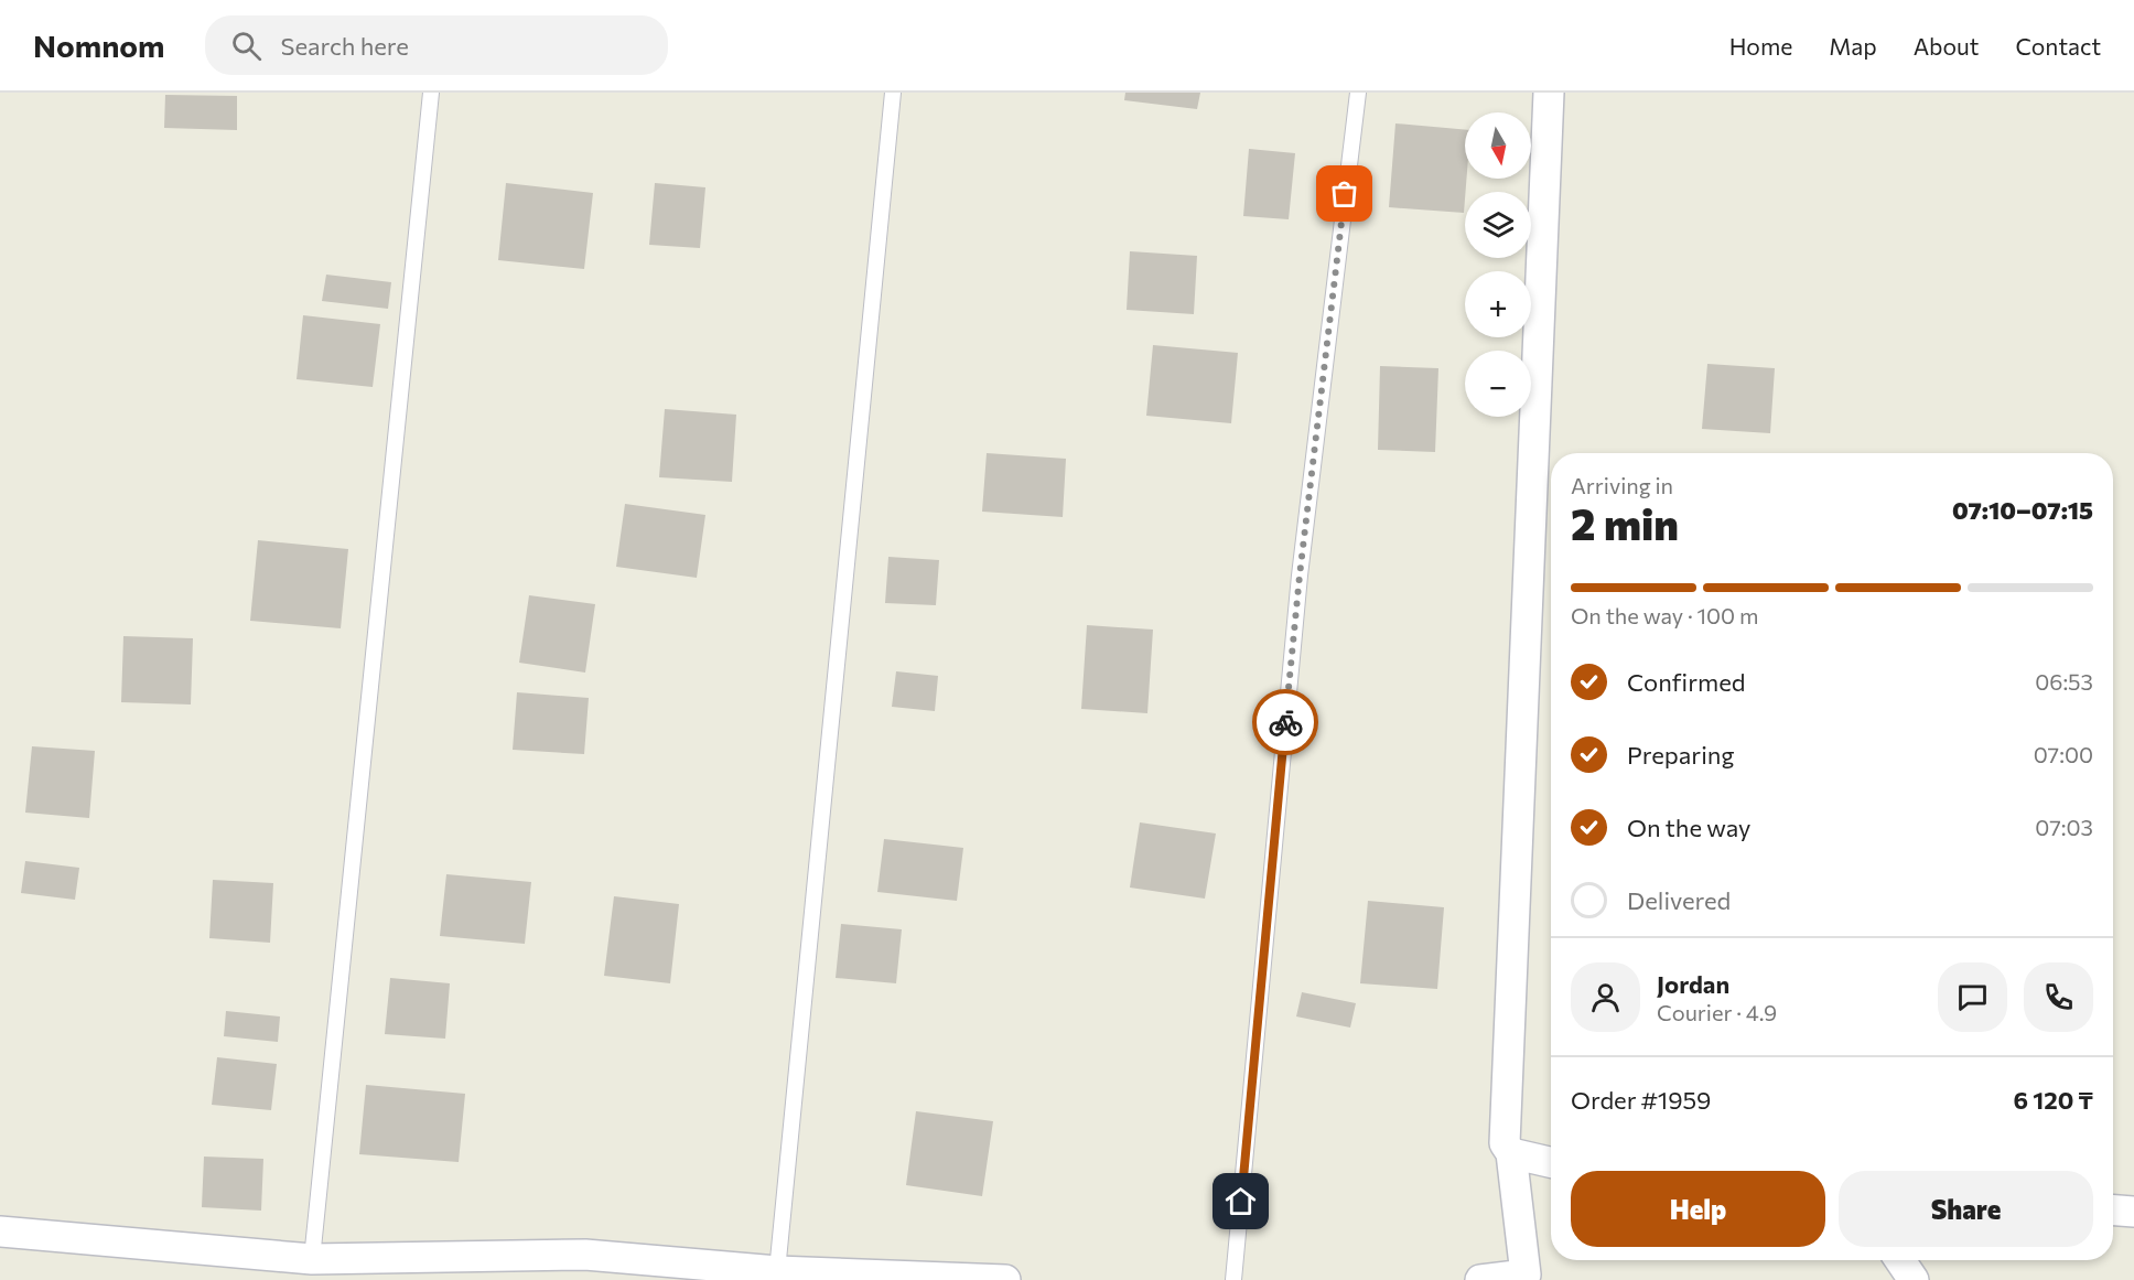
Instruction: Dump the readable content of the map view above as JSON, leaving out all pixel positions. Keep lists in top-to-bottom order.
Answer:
{
  "north": "bottom",
  "page": {
    "header": "Nomnom",
    "search": "Search here",
    "nav": [
      "Home",
      "Map",
      "About",
      "Contact"
    ],
    "map_buttons": ["+", "−"],
    "heading": ["2 min", "Arriving in", "07:10–07:15"],
    "panel": [
      "Jordan",
      "Courier · 4.9",
      "Order #1959",
      "6 120 ₸"
    ],
    "bar": "On the way · 100 m",
    "list": [
      ["Confirmed", "06:53"],
      ["Preparing", "07:00"],
      ["On the way", "07:03"],
      "Delivered"
    ],
    "buttons": ["Help", "Share"]
  }
}
